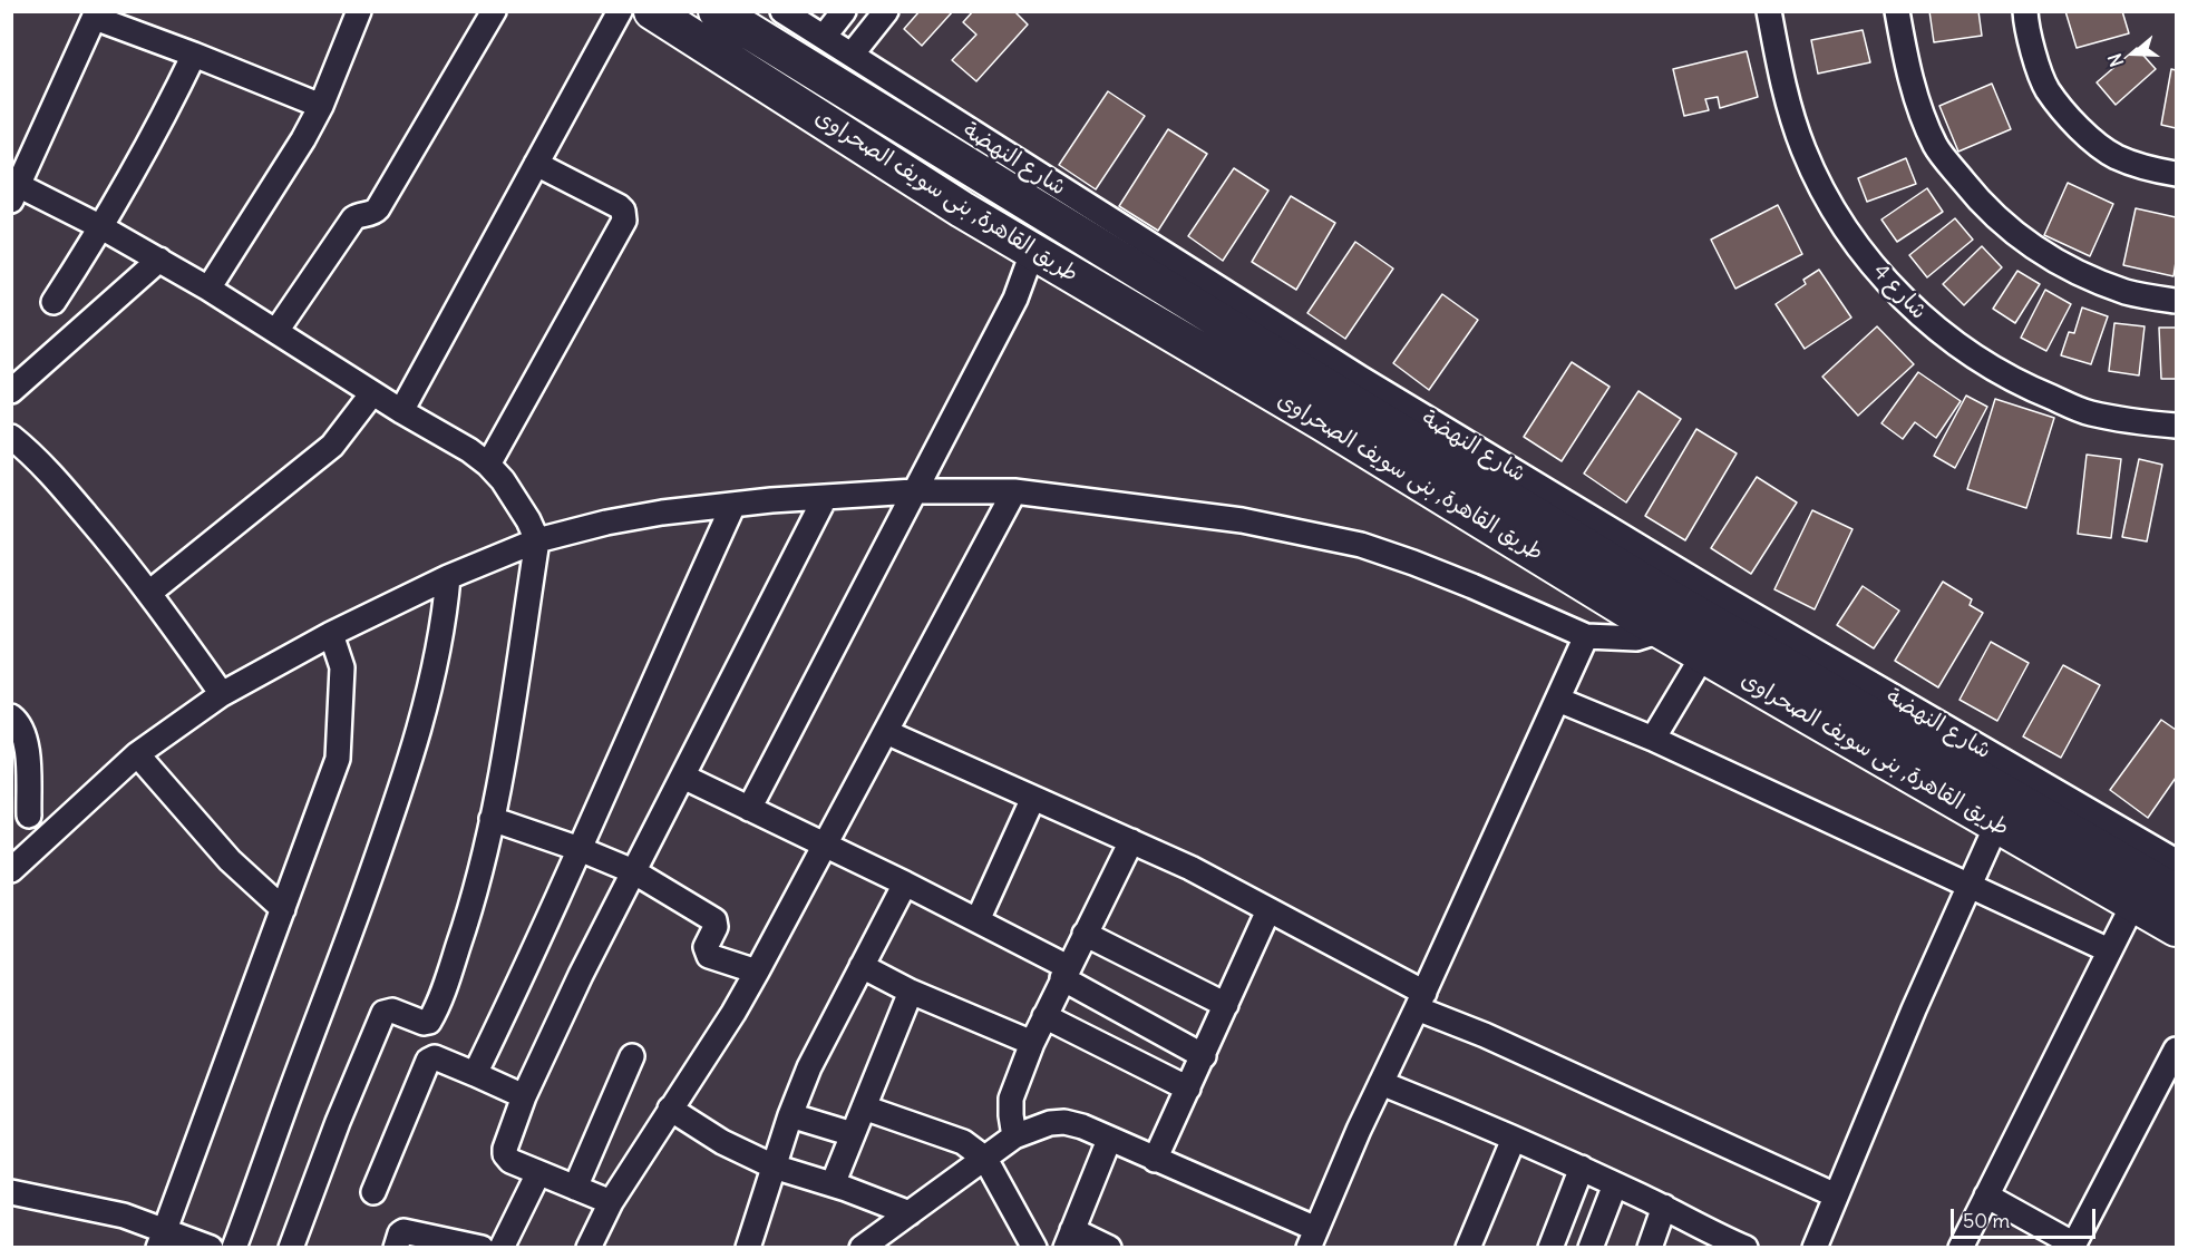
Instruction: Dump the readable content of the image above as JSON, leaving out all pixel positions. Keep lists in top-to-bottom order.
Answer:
{
  "streets": {
    "main road": ["طريق القاهرة, بنى سويف الصحراوى"],
    "street": ["شارع النهضة", "شارع 4"]
  },
  "crossings": [
    ["شارع النهضة", "طريق القاهرة, بنى سويف الصحراوى"]
  ],
  "scale_bar": "50 m",
  "north": "left"
}
